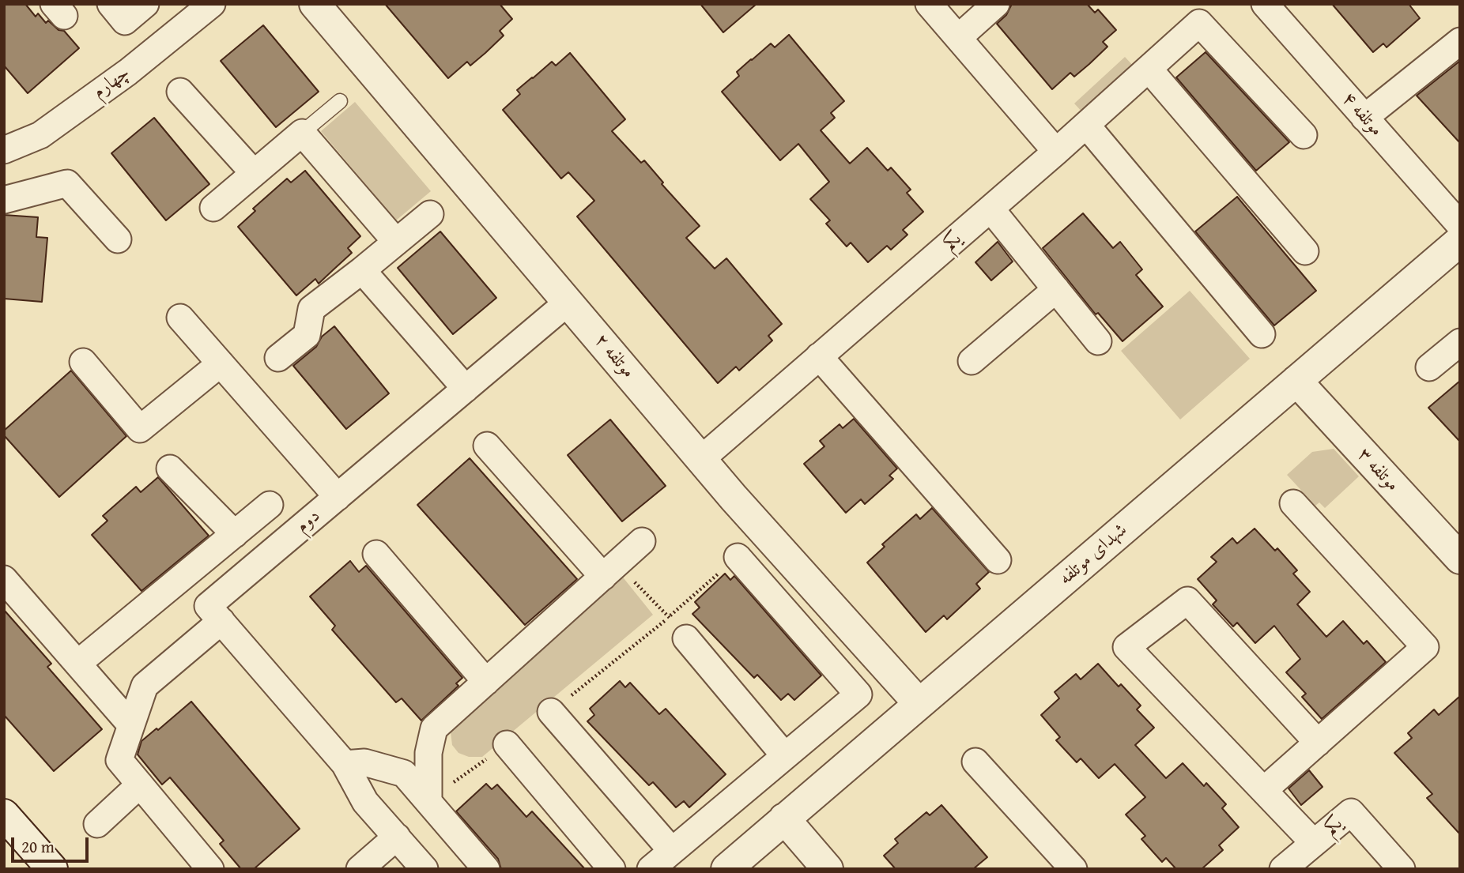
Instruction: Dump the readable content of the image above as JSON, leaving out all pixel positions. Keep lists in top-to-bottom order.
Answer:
{
  "streets": {
    "street": [
      "چهارم",
      "موتلفه ۴",
      "یکم",
      "موتلفه ۲",
      "موتلفه ۳",
      "دوم",
      "شهدای موتلفه"
    ]
  },
  "crossings": [
    ["یکم", "موتلفه ۲"],
    ["موتلفه ۲", "دوم"],
    ["موتلفه ۲", "شهدای موتلفه"],
    ["موتلفه ۳", "شهدای موتلفه"]
  ],
  "scale_bar": "20 m"
}
